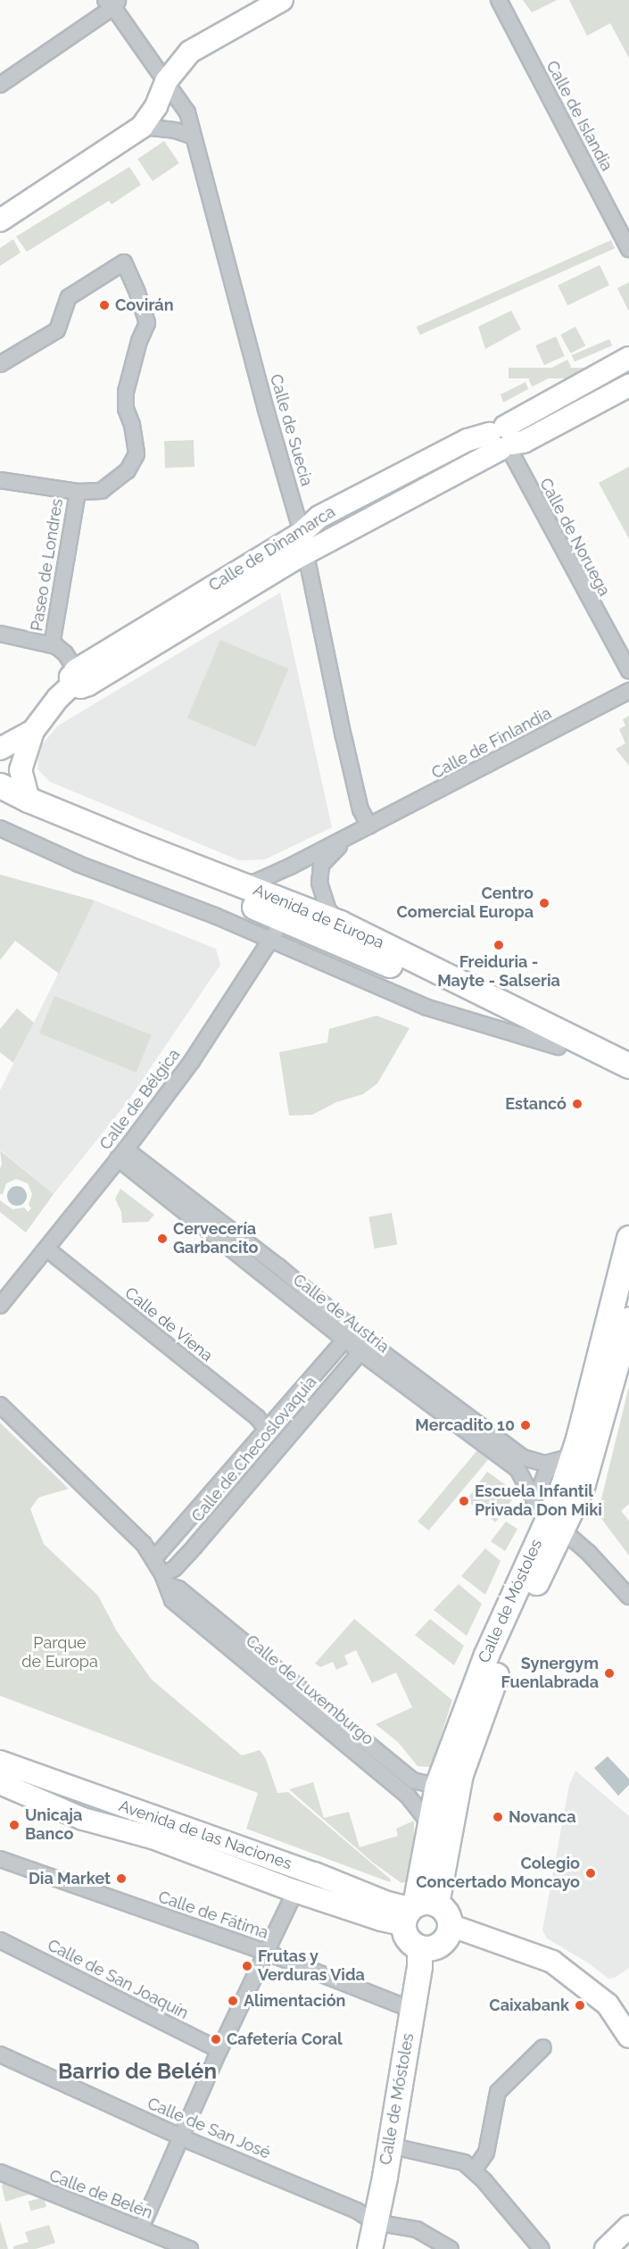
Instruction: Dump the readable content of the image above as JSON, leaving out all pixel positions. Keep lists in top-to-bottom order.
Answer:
{
  "streets": {
    "main road": ["Avenida de Europa", "Calle de Móstoles"],
    "street": [
      "Calle de Islandia",
      "Calle de Suecia",
      "Calle de Noruega",
      "Calle de Dinamarca",
      "Paseo de Londres",
      "Calle de Finlandia",
      "Calle de Bélgica",
      "Calle de Austria",
      "Calle de Viena",
      "Calle de Checoslovaquia",
      "Calle de Luxemburgo",
      "Avenida de las Naciones",
      "Calle de Fátima",
      "Calle de San Joaquín",
      "Calle de San José",
      "Calle de Belén"
    ]
  },
  "crossings": [
    ["Calle de Suecia", "Calle de Dinamarca"],
    ["Calle de Suecia", "Calle de Finlandia"],
    ["Calle de Noruega", "Calle de Dinamarca"],
    ["Calle de Finlandia", "Avenida de Europa"],
    ["Avenida de Europa", "Calle de Bélgica"],
    ["Calle de Bélgica", "Calle de Austria"],
    ["Calle de Bélgica", "Calle de Viena"],
    ["Calle de Austria", "Calle de Checoslovaquia"],
    ["Calle de Austria", "Calle de Móstoles"],
    ["Calle de Viena", "Calle de Checoslovaquia"],
    ["Calle de Checoslovaquia", "Calle de Luxemburgo"],
    ["Calle de Móstoles", "Calle de Luxemburgo"],
    ["Calle de Móstoles", "Avenida de las Naciones"],
    ["Calle de Móstoles", "Calle de Fátima"],
    ["Calle de Móstoles", "Calle de San José"]
  ],
  "districts": ["Barrio de Belén"],
  "parks": ["Parque de Europa"],
  "places": [
    "Covirán",
    "Centro Comercial Europa",
    "Freiduria - Mayte - Salseria",
    "Estancó",
    "Cervecería Garbancito",
    "Mercadito 10",
    "Escuela Infantil Privada Don Miki",
    "Synergym Fuenlabrada",
    "Novanca",
    "Unicaja Banco",
    "Colegio Concertado Moncayo",
    "Dia Market",
    "Frutas y Verduras Vida",
    "Alimentación",
    "Caixabank",
    "Cafetería Coral"
  ]
}
